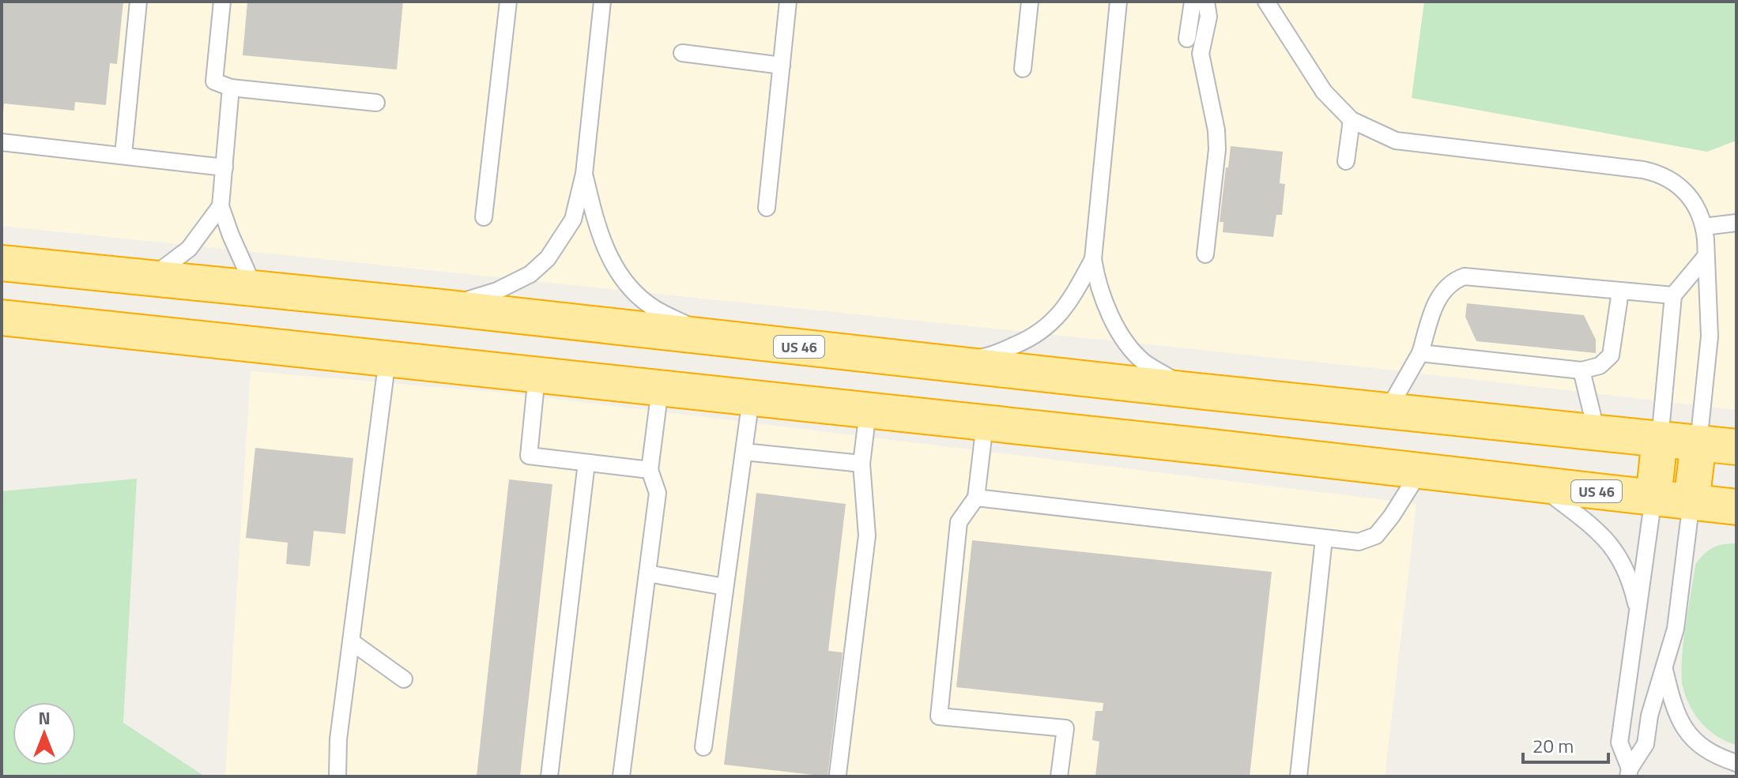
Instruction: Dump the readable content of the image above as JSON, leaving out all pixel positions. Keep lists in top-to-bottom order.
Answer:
{
  "streets": {
    "highway": ["US 46"]
  },
  "scale_bar": "20 m",
  "north": "top"
}
